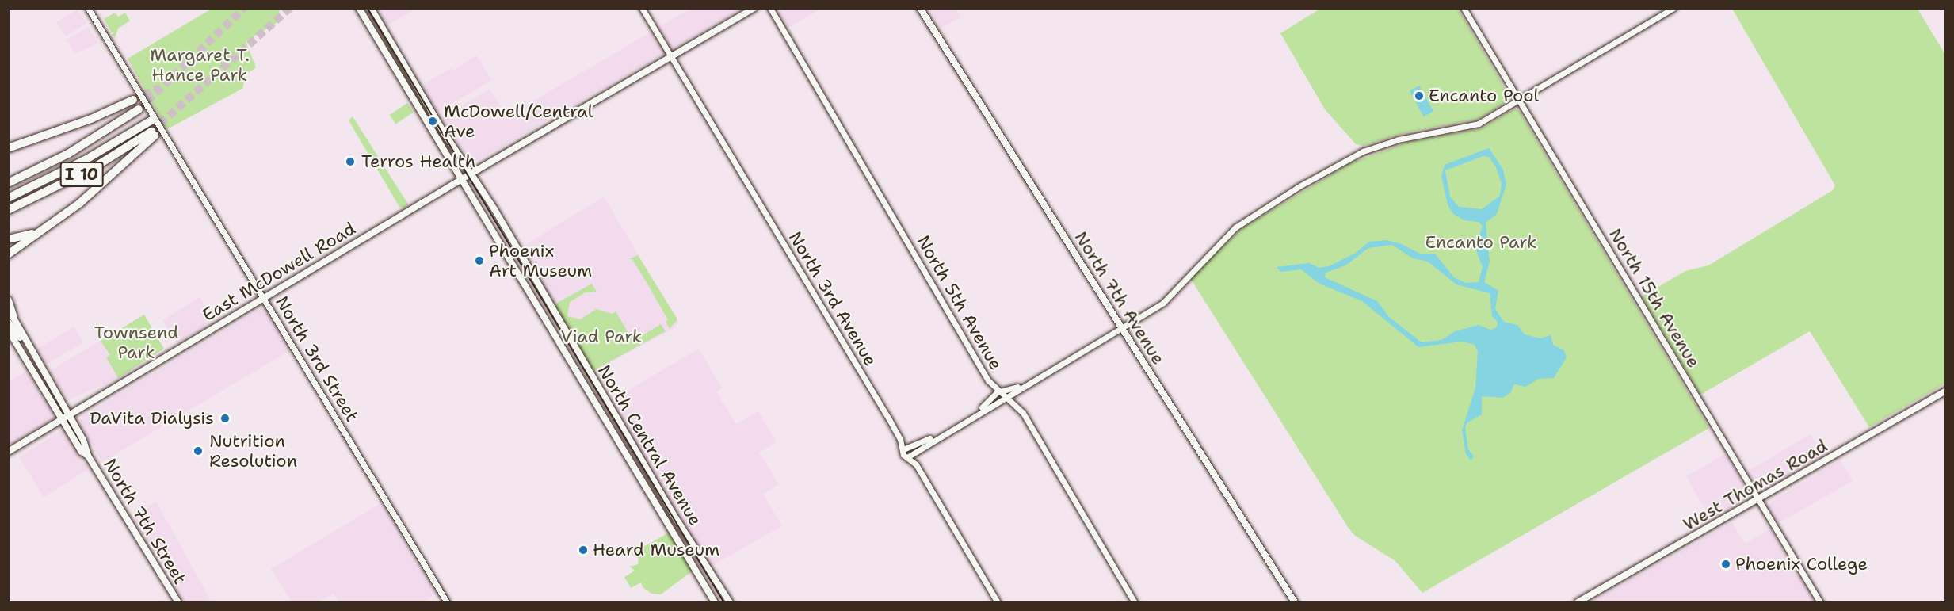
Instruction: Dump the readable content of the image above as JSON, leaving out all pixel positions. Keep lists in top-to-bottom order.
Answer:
{
  "streets": {
    "highway": ["I 10"],
    "main road": [
      "East McDowell Road",
      "North 7th Avenue",
      "North Central Avenue",
      "West Thomas Road",
      "North 7th Street"
    ],
    "street": [
      "North 15th Avenue",
      "North 3rd Avenue",
      "North 5th Avenue",
      "North 3rd Street"
    ]
  },
  "crossings": [
    ["East McDowell Road", "North 3rd Avenue"],
    ["East McDowell Road", "North 3rd Street"],
    ["East McDowell Road", "North Central Avenue"],
    ["East McDowell Road", "North 7th Street"],
    ["North 15th Avenue", "West Thomas Road"]
  ],
  "parks": [
    "Margaret T. Hance Park",
    "Encanto Park",
    "Townsend Park",
    "Viad Park"
  ],
  "places": [
    "Encanto Pool",
    "McDowell/Central Ave",
    "Terros Health",
    "Phoenix Art Museum",
    "DaVita Dialysis",
    "Nutrition Resolution",
    "Heard Museum",
    "Phoenix College"
  ]
}
